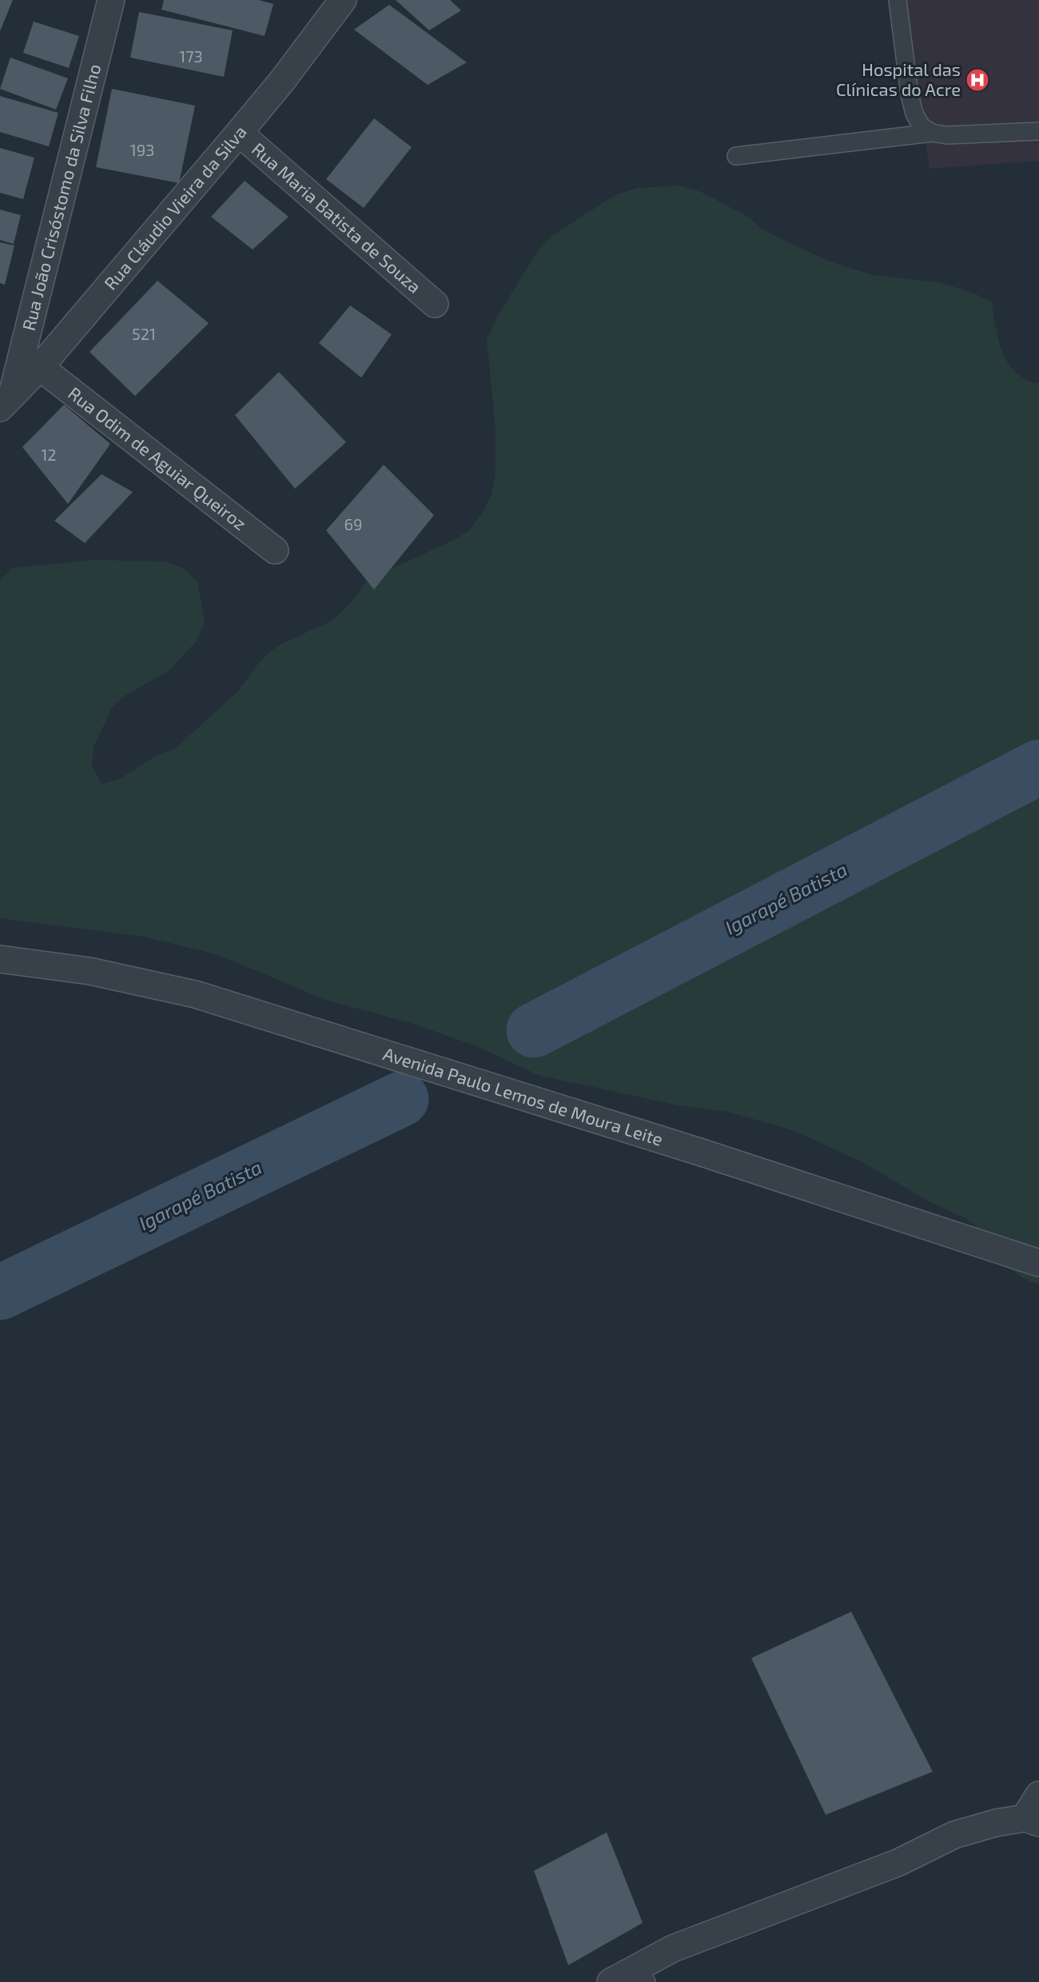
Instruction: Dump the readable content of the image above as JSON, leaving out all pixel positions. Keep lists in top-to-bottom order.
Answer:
{
  "streets": {
    "street": [
      "Rua João Crisóstomo da Silva Filho",
      "Rua Cláudio Vieira da Silva",
      "Rua Maria Batista de Souza",
      "Rua Odim de Aguiar Queiroz",
      "Avenida Paulo Lemos de Moura Leite"
    ]
  },
  "crossings": [
    ["Rua João Crisóstomo da Silva Filho", "Rua Cláudio Vieira da Silva"],
    ["Rua Cláudio Vieira da Silva", "Rua Maria Batista de Souza"],
    ["Rua Cláudio Vieira da Silva", "Rua Odim de Aguiar Queiroz"]
  ],
  "water": ["Igarapé Batista"],
  "places": {
    "hospital": ["Hospital das Clínicas do Acre"]
  },
  "house_numbers": [
    "173",
    "193",
    "521",
    "12",
    "69"
  ]
}
